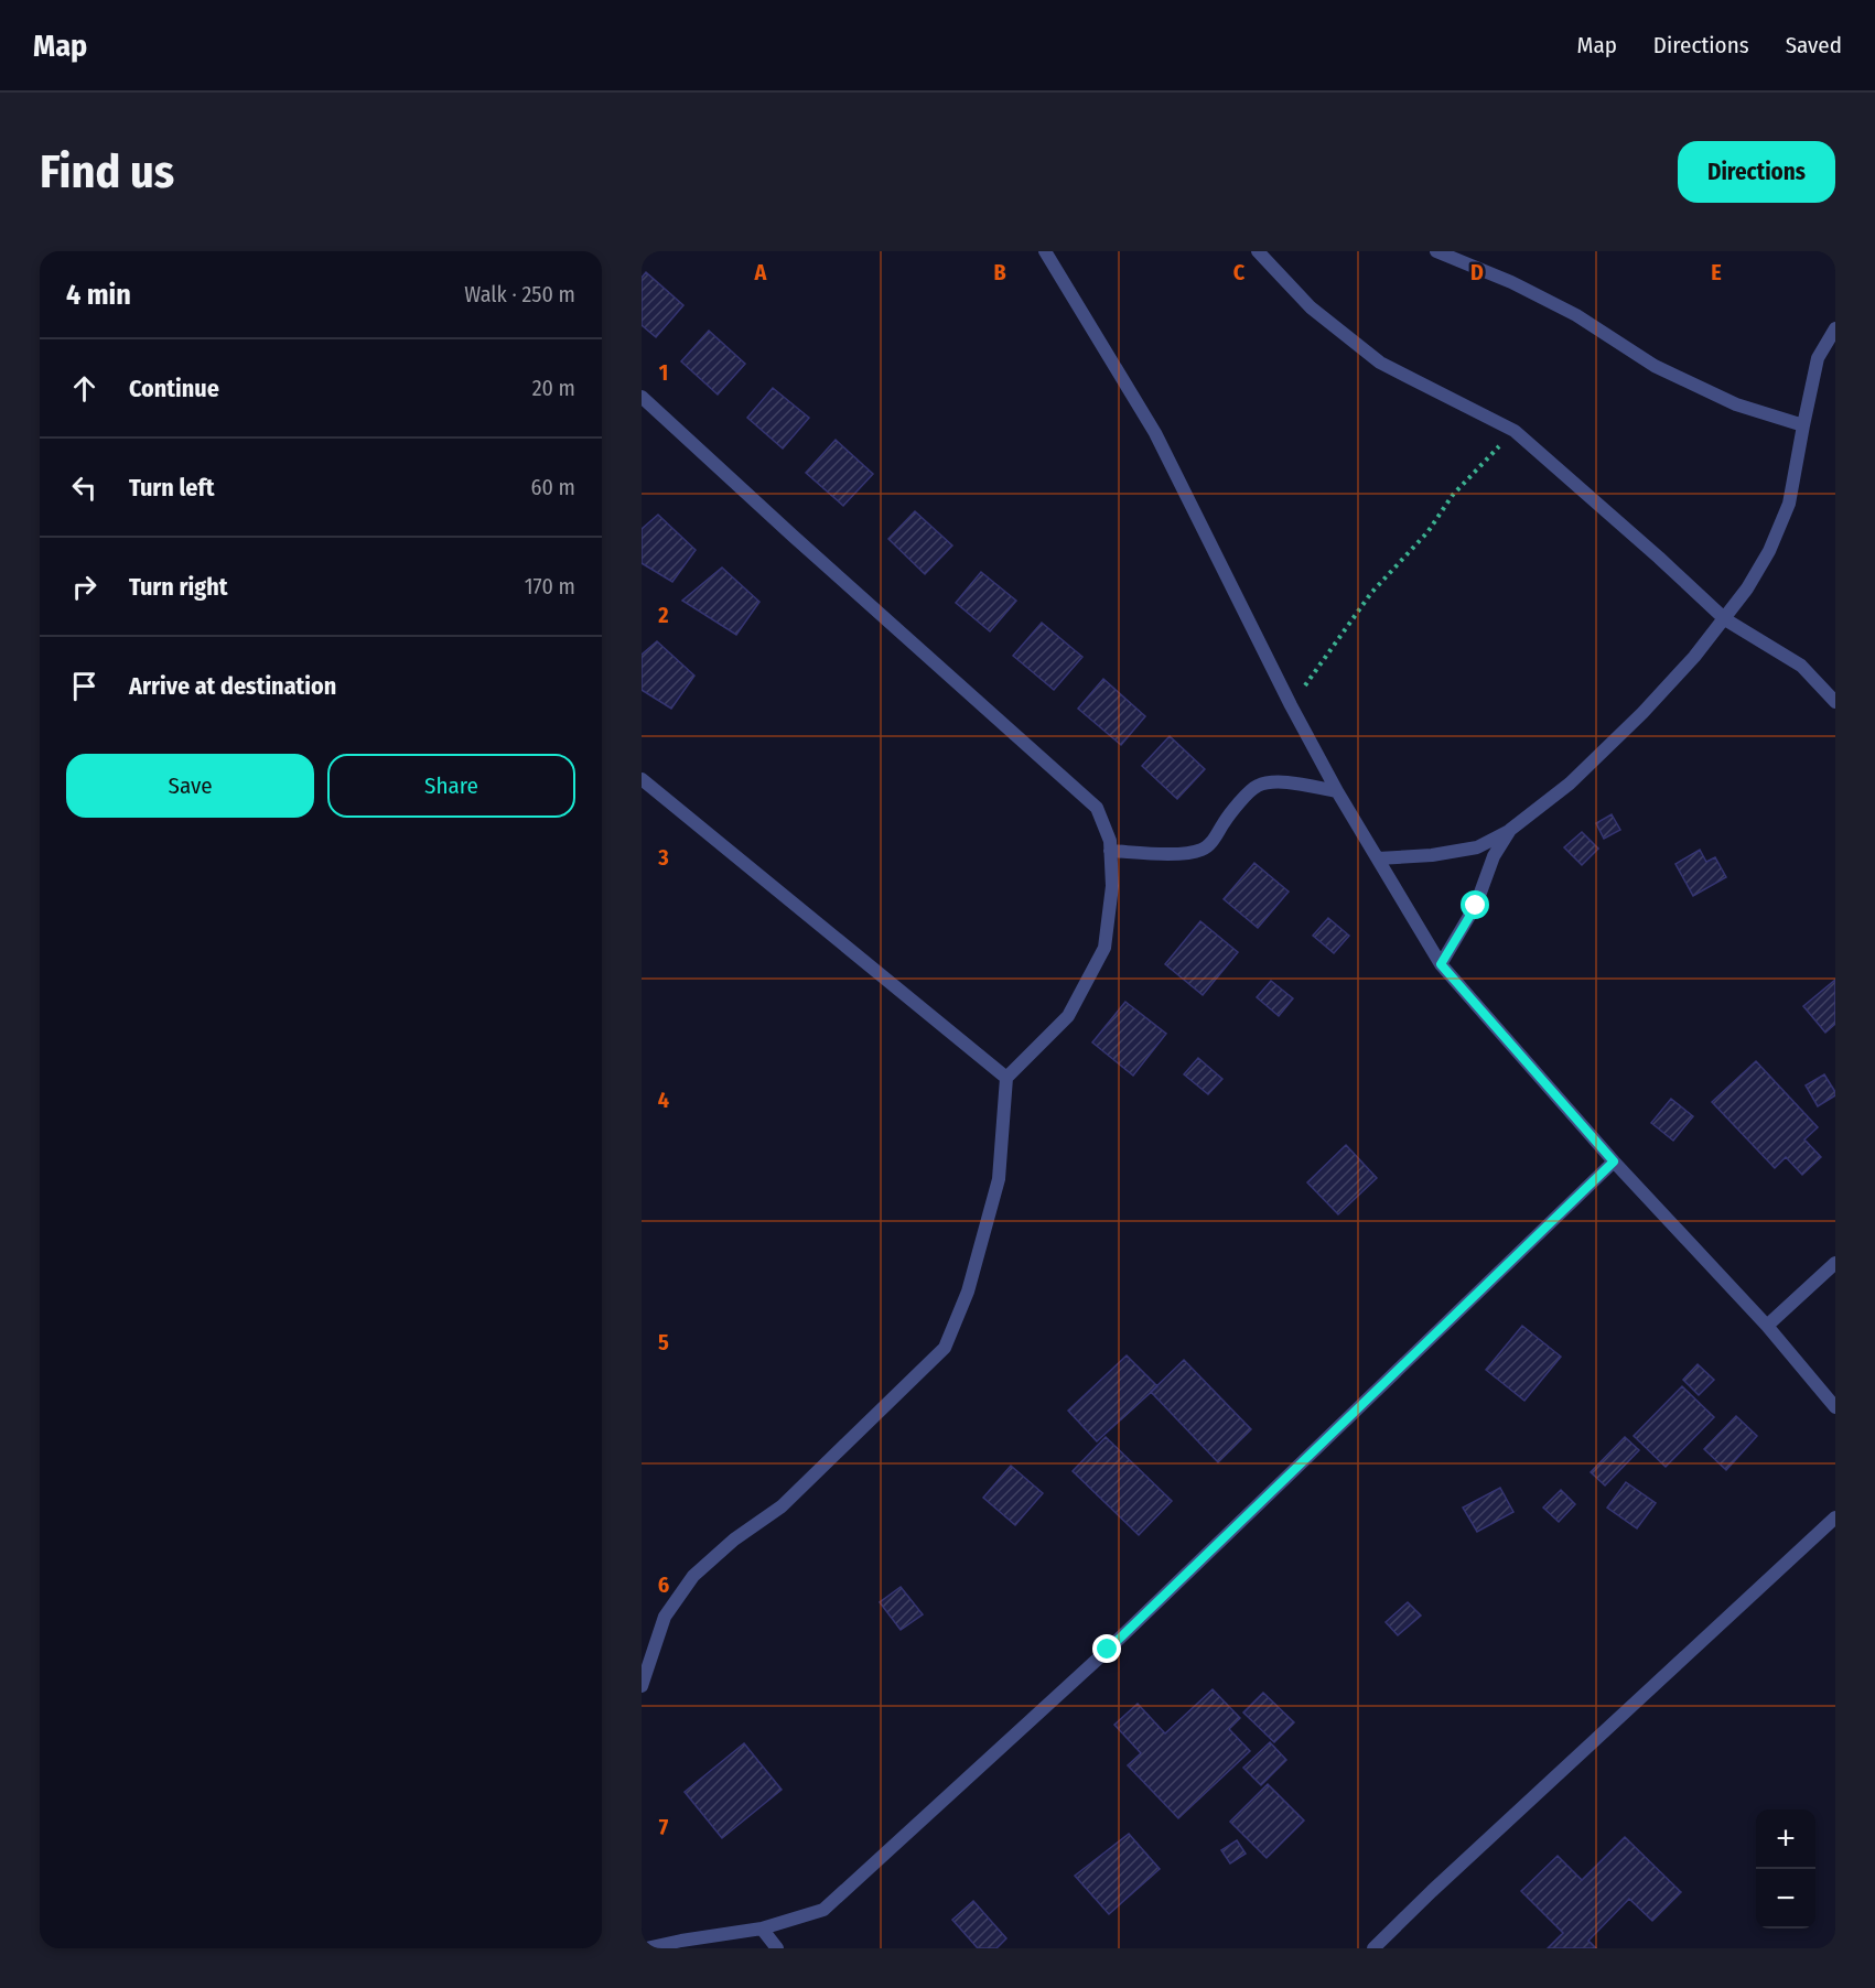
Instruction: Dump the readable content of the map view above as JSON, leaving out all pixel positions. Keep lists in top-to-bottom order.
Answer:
{
  "page": {
    "header": "Map",
    "nav": ["Map", "Directions", "Saved"],
    "buttons": [
      "Directions",
      ["Save", "Share"]
    ],
    "title": "Find us",
    "heading": ["4 min", "Walk · 250 m"],
    "list": [
      ["Continue", "20 m"],
      ["Turn left", "60 m"],
      ["Turn right", "170 m"],
      "Arrive at destination"
    ],
    "map_buttons": ["+", "−"]
  },
  "grid": {
    "columns": [
      "A",
      "B",
      "C",
      "D",
      "E"
    ],
    "rows": [
      "1",
      "2",
      "3",
      "4",
      "5",
      "6",
      "7"
    ]
  }
}
